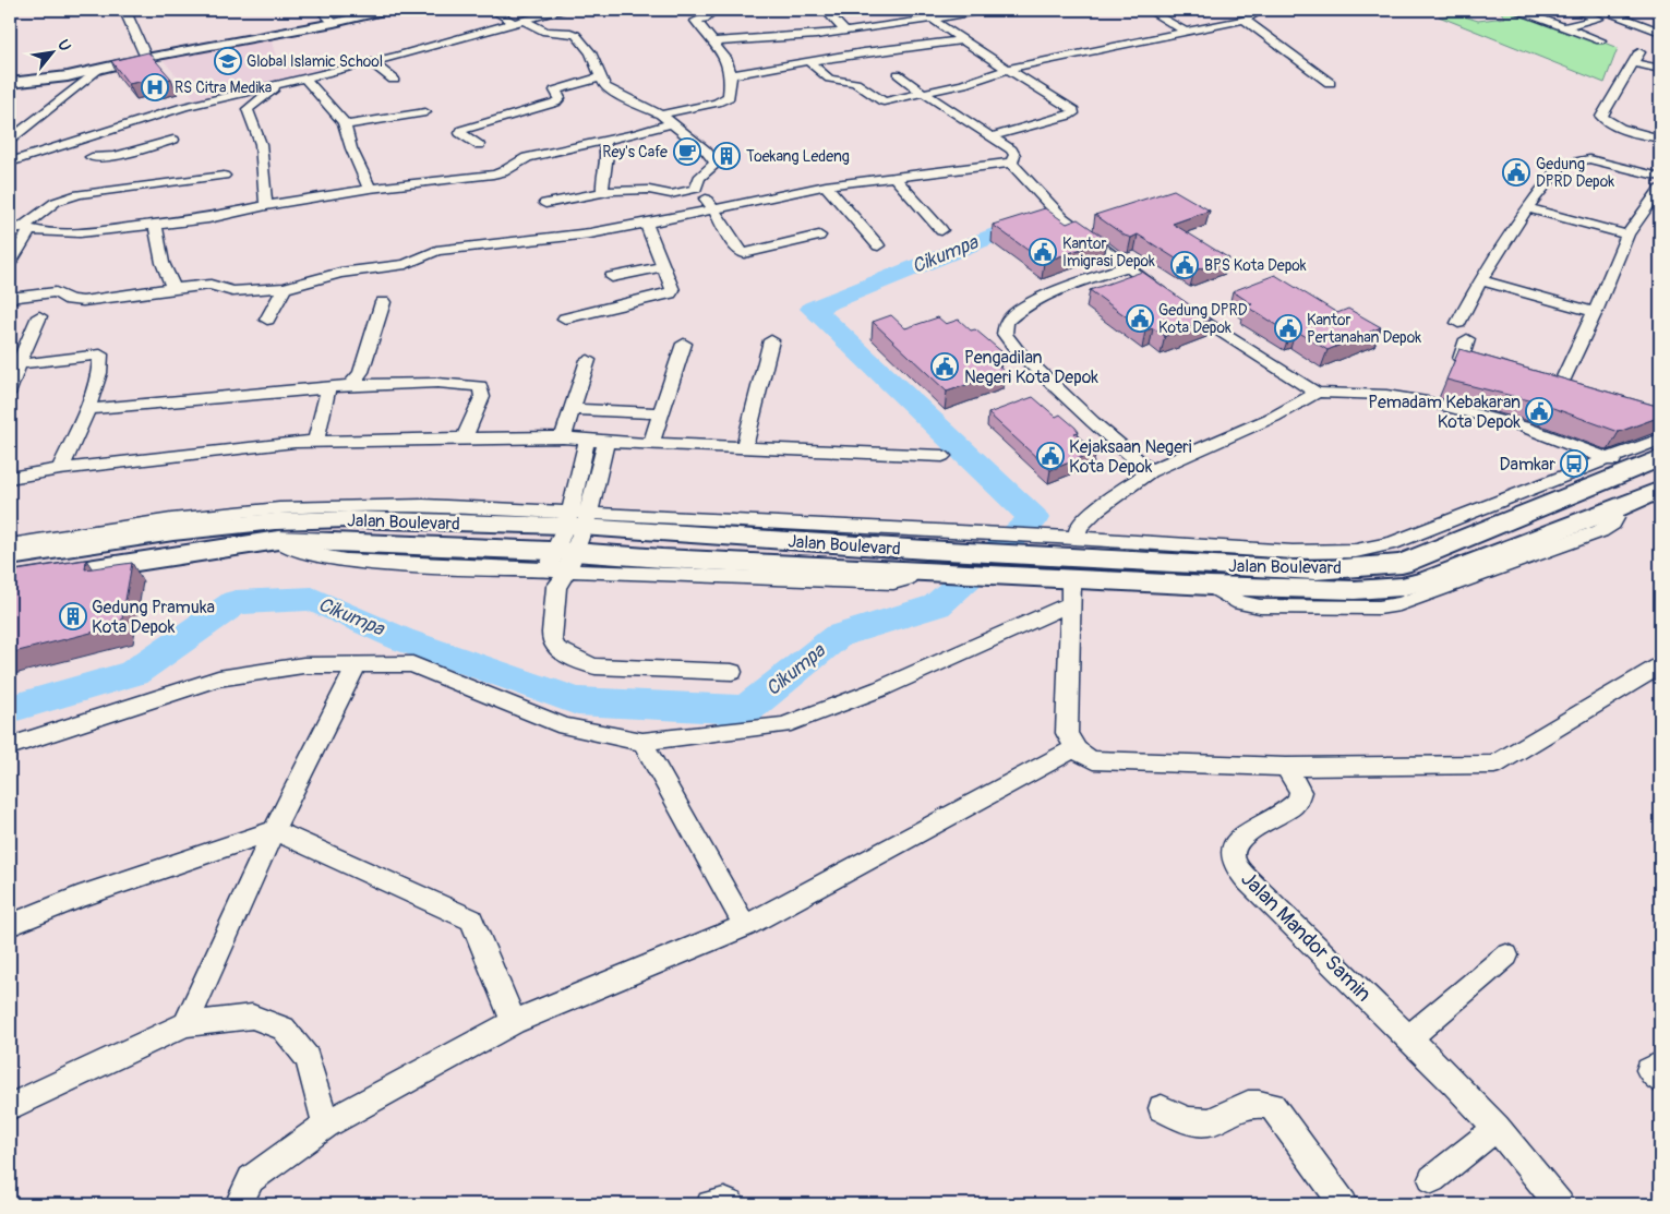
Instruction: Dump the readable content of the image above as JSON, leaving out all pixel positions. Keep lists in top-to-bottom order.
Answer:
{
  "streets": {
    "main road": ["Jalan Boulevard"],
    "street": ["Jalan Mandor Samin"]
  },
  "water": ["Cikumpa"],
  "places": {
    "school or university": ["Global Islamic School"],
    "hospital": ["RS Citra Medika"],
    "cafe": ["Rey's Cafe"],
    "building": ["Toekang Ledeng", "Gedung Pramuka Kota Depok"],
    "public building": [
      "Gedung DPRD Depok",
      "Kantor Imigrasi Depok",
      "BPS Kota Depok",
      "Gedung DPRD Kota Depok",
      "Kantor Pertanahan Depok",
      "Pengadilan Negeri Kota Depok",
      "Pemadam Kebakaran Kota Depok",
      "Kejaksaan Negeri Kota Depok"
    ],
    "bus stop": ["Damkar"]
  },
  "north": "top right"
}
